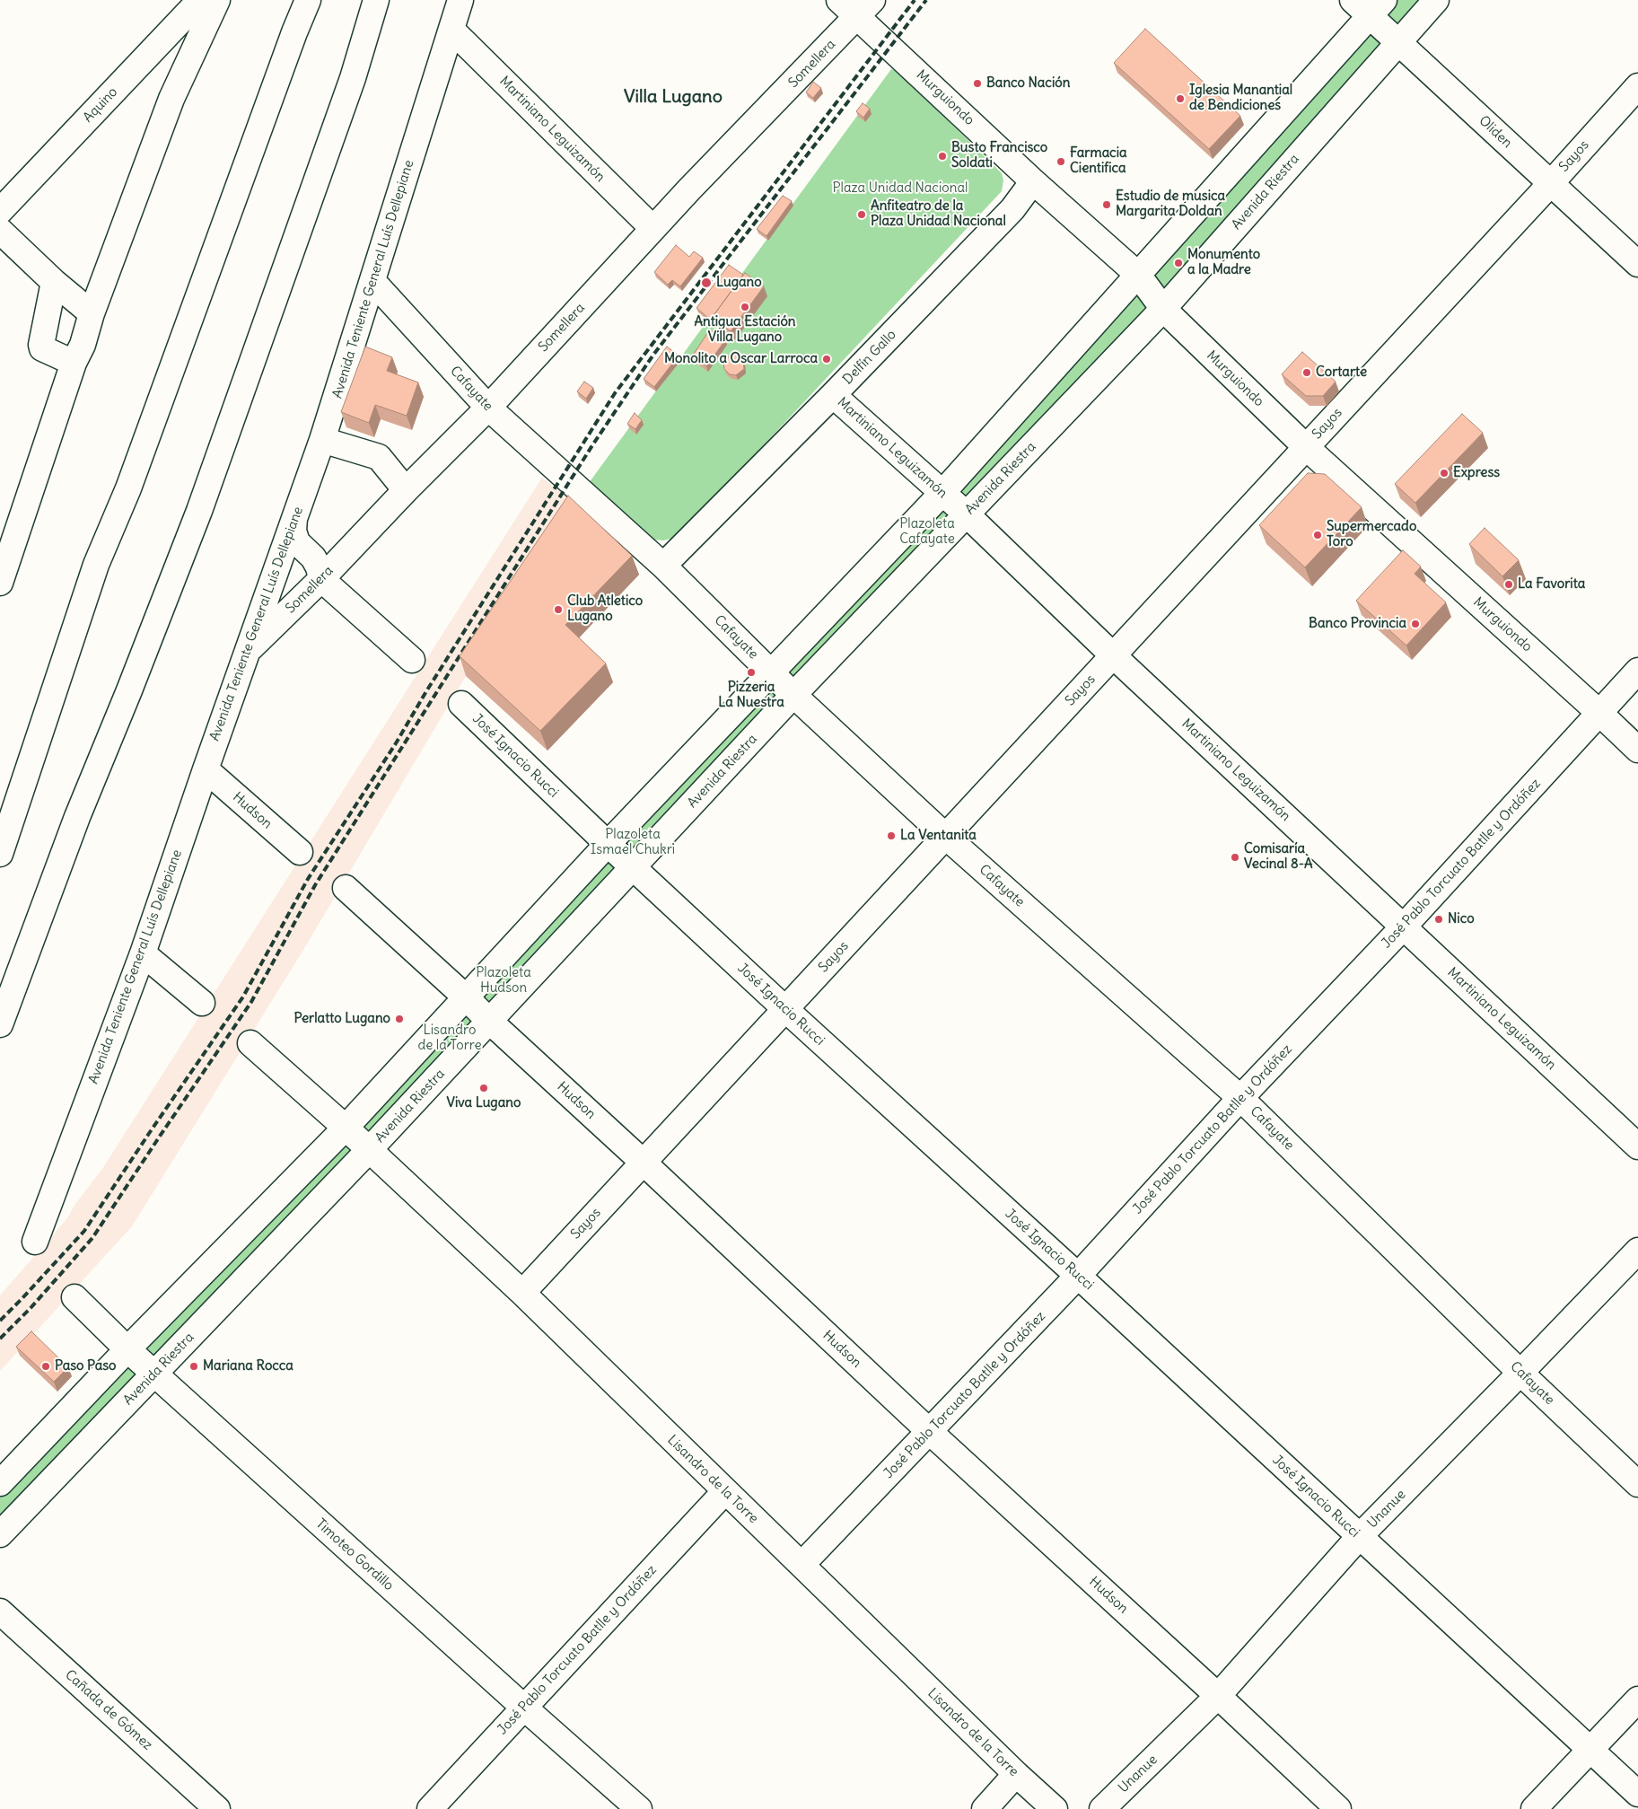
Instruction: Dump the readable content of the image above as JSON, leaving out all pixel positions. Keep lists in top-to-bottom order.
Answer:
{
  "streets": {
    "main road": [
      "Somellera",
      "Murguiondo",
      "Aquino",
      "Martiniano Leguizamón",
      "Oliden",
      "Sayos",
      "Avenida Riestra",
      "Avenida Teniente General Luís Dellepiane",
      "Delfín Gallo",
      "Cafayate",
      "José Ignacio Rucci",
      "Hudson",
      "José Pablo Torcuato Batlle y Ordóñez",
      "Lisandro de la Torre",
      "Unanue",
      "Timoteo Gordillo",
      "Cañada de Gómez"
    ]
  },
  "crossings": [
    ["Somellera", "Murguiondo"],
    ["Somellera", "Martiniano Leguizamón"],
    ["Somellera", "Avenida Teniente General Luís Dellepiane"],
    ["Somellera", "Cafayate"],
    ["Murguiondo", "Sayos"],
    ["Murguiondo", "Avenida Riestra"],
    ["Murguiondo", "Delfín Gallo"],
    ["Murguiondo", "José Pablo Torcuato Batlle y Ordóñez"],
    ["Martiniano Leguizamón", "Sayos"],
    ["Martiniano Leguizamón", "Avenida Riestra"],
    ["Martiniano Leguizamón", "Avenida Teniente General Luís Dellepiane"],
    ["Martiniano Leguizamón", "Delfín Gallo"],
    ["Martiniano Leguizamón", "José Pablo Torcuato Batlle y Ordóñez"],
    ["Oliden", "Sayos"],
    ["Oliden", "Avenida Riestra"],
    ["Sayos", "Cafayate"],
    ["Sayos", "José Ignacio Rucci"],
    ["Sayos", "Hudson"],
    ["Sayos", "Lisandro de la Torre"],
    ["Avenida Riestra", "Cafayate"],
    ["Avenida Riestra", "José Ignacio Rucci"],
    ["Avenida Riestra", "Hudson"],
    ["Avenida Riestra", "Lisandro de la Torre"],
    ["Avenida Riestra", "Timoteo Gordillo"],
    ["Avenida Teniente General Luís Dellepiane", "Cafayate"],
    ["Avenida Teniente General Luís Dellepiane", "Hudson"],
    ["Delfín Gallo", "Cafayate"],
    ["Cafayate", "José Pablo Torcuato Batlle y Ordóñez"],
    ["Cafayate", "Unanue"],
    ["José Ignacio Rucci", "José Pablo Torcuato Batlle y Ordóñez"],
    ["José Ignacio Rucci", "Unanue"],
    ["Hudson", "José Pablo Torcuato Batlle y Ordóñez"],
    ["Hudson", "Unanue"],
    ["José Pablo Torcuato Batlle y Ordóñez", "Lisandro de la Torre"],
    ["José Pablo Torcuato Batlle y Ordóñez", "Timoteo Gordillo"]
  ],
  "districts": ["Villa Lugano"],
  "parks": [
    "Plaza Unidad Nacional",
    "Plazoleta Cafayate",
    "Plazoleta Ismael Chukri",
    "Plazoleta Hudson",
    "Lisandro de la Torre"
  ],
  "places": [
    "Banco Nación",
    "Iglesia Manantial de Bendiciones",
    "Busto Francisco Soldati",
    "Farmacia Cientifica",
    "Estudio de musica Margarita Doldan",
    "Anfiteatro de la Plaza Unidad Nacional",
    "Monumento a la Madre",
    "Lugano",
    "Antigua Estación Villa Lugano",
    "Monolito a Oscar Larroca",
    "Cortarte",
    "Express",
    "Supermercado Toro",
    "La Favorita",
    "Club Atletico Lugano",
    "Banco Provincia",
    "Pizzeria La Nuestra",
    "La Ventanita",
    "Comisaría Vecinal 8-A",
    "Nico",
    "Perlatto Lugano",
    "Viva Lugano",
    "Paso Paso",
    "Mariana Rocca"
  ]
}
